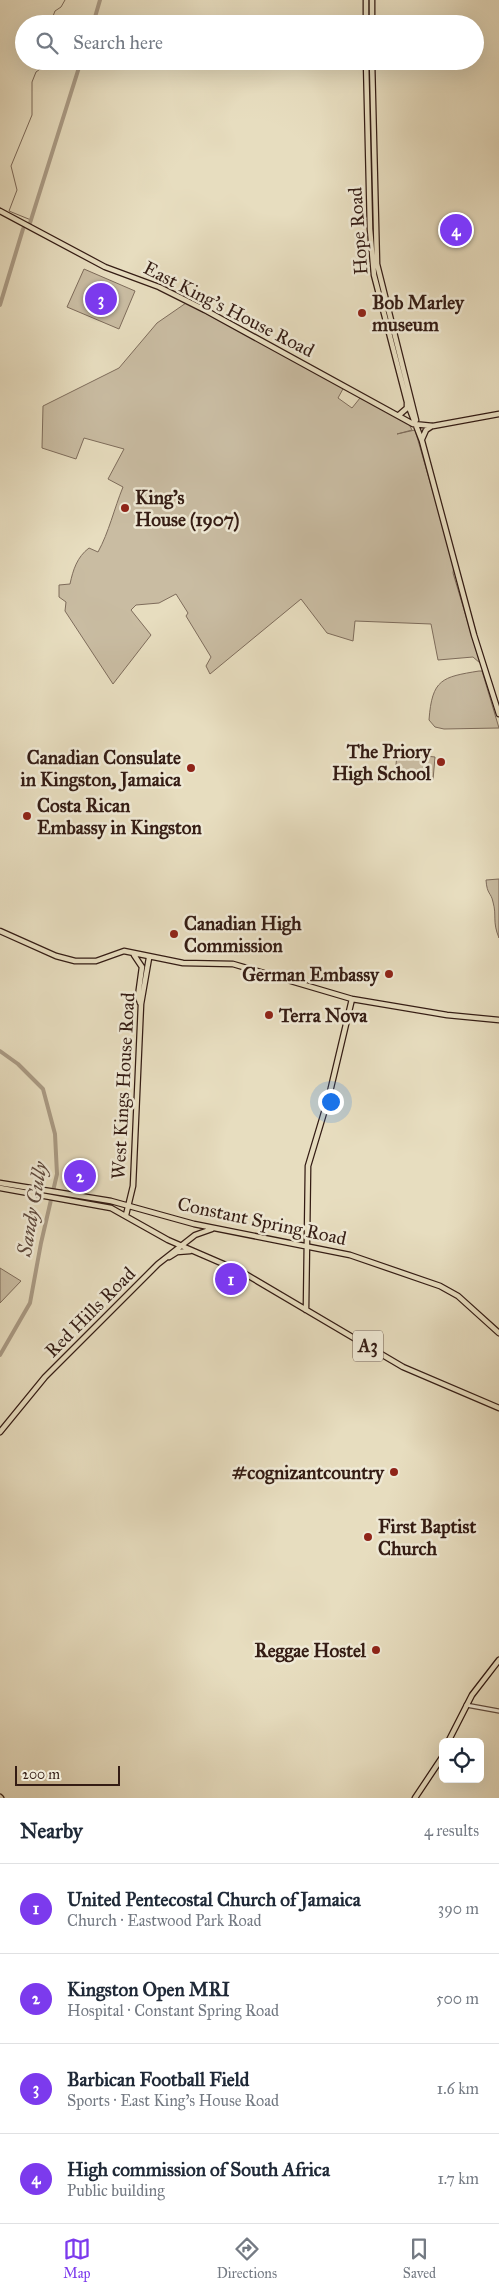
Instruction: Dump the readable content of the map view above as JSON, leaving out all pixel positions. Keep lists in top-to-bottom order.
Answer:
{
  "streets": {
    "main road": [
      "Hope Road",
      "East King's House Road",
      "West Kings House Road",
      "Constant Spring Road",
      "Red Hills Road",
      "A3"
    ]
  },
  "crossings": [
    ["Hope Road", "East King's House Road"],
    ["West Kings House Road", "Constant Spring Road"],
    ["West Kings House Road", "A3"],
    ["Constant Spring Road", "Red Hills Road"],
    ["Red Hills Road", "A3"]
  ],
  "water": ["Sandy Gully"],
  "places": [
    "Bob Marley museum",
    "King's House (1907)",
    "The Priory High School",
    "Canadian Consulate in Kingston, Jamaica",
    "Costa Rican Embassy in Kingston",
    "Canadian High Commission",
    "German Embassy",
    "Terra Nova",
    "#cognizantcountry",
    "First Baptist Church",
    "Reggae Hostel"
  ],
  "scale_bar": "200 m",
  "page": {
    "search": "Search here",
    "pins": [
      "4",
      "3",
      "2",
      "1"
    ],
    "scale": "200 m",
    "heading": ["Nearby", "4 results"],
    "list": [
      {
        "mark": "1",
        "name": "United Pentecostal Church of Jamaica",
        "note": "Church · Eastwood Park Road",
        "value": "390 m"
      },
      {
        "mark": "2",
        "name": "Kingston Open MRI",
        "note": "Hospital · Constant Spring Road",
        "value": "500 m"
      },
      {
        "mark": "3",
        "name": "Barbican Football Field",
        "note": "Sports · East King's House Road",
        "value": "1.6 km"
      },
      {
        "mark": "4",
        "name": "High commission of South Africa",
        "note": "Public building",
        "value": "1.7 km"
      }
    ],
    "nav": ["Map", "Directions", "Saved"]
  }
}
